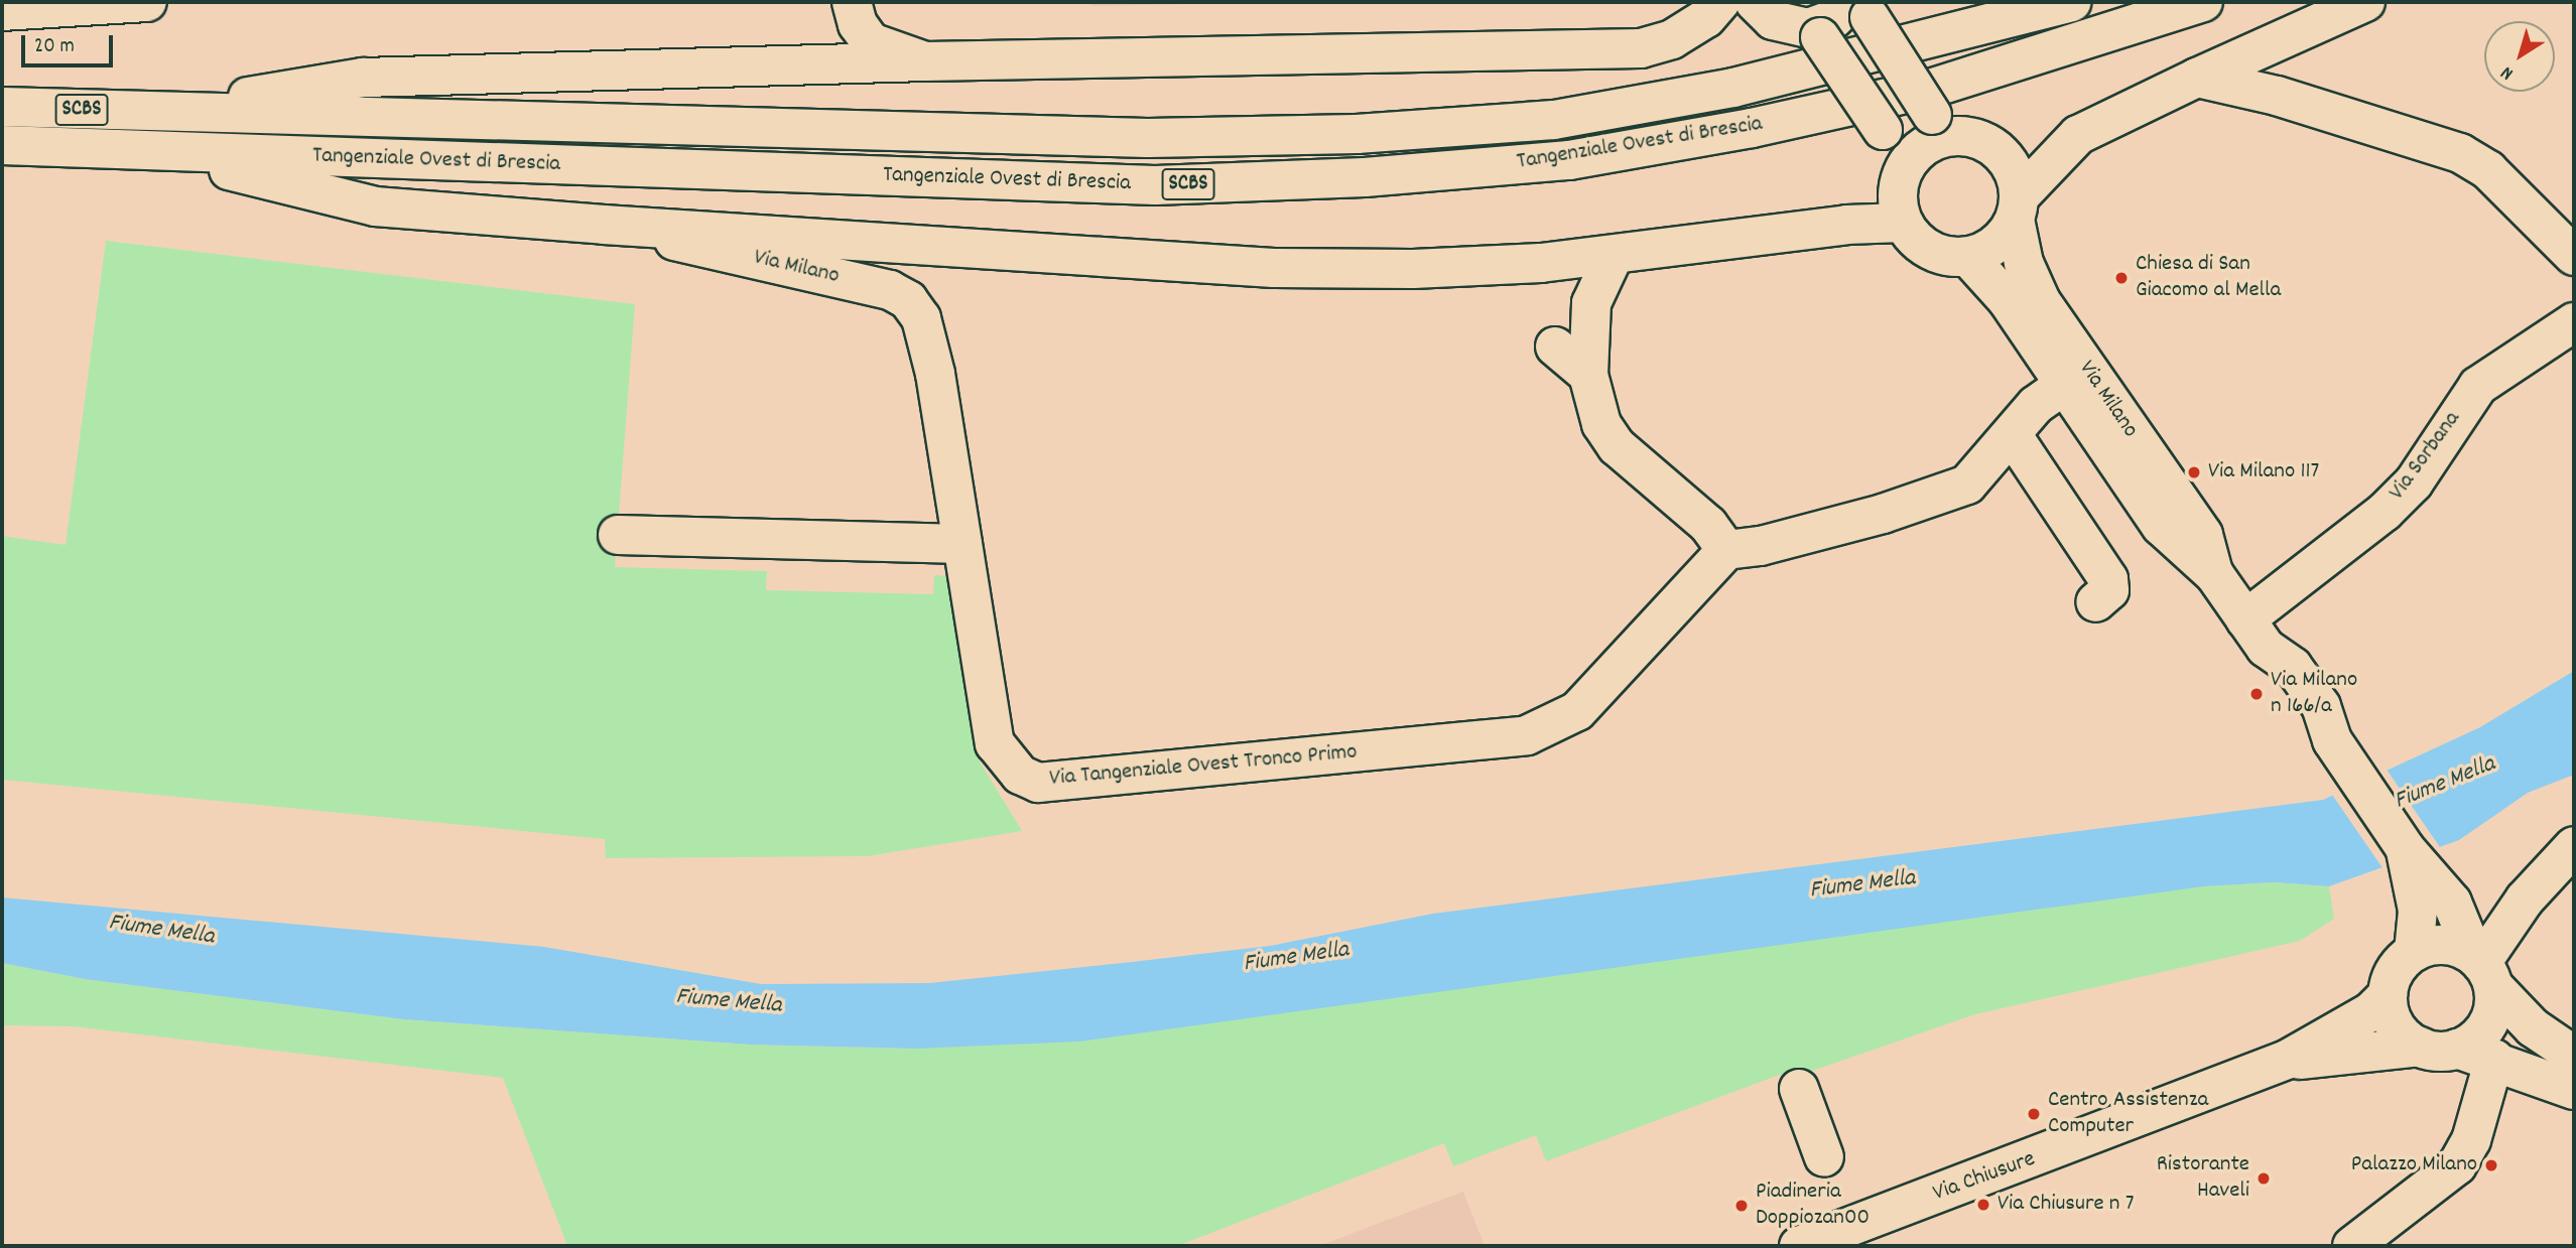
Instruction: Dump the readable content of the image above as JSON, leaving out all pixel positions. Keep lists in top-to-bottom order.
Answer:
{
  "streets": {
    "main road": [
      "SCBS",
      "Tangenziale Ovest di Brescia",
      "Via Milano",
      "Via Sorbana",
      "Via Tangenziale Ovest Tronco Primo",
      "Via Chiusure"
    ]
  },
  "crossings": [
    ["Via Milano", "Via Sorbana"],
    ["Via Milano", "Via Tangenziale Ovest Tronco Primo"],
    ["Via Milano", "Via Chiusure"]
  ],
  "water": ["Fiume Mella"],
  "places": [
    "Chiesa di San Giacomo al Mella",
    "Via Milano 117",
    "Via Milano n 166/a",
    "Centro Assistenza Computer",
    "Palazzo Milano",
    "Ristorante Haveli",
    "Via Chiusure n 7",
    "Piadineria Doppiozan00"
  ],
  "scale_bar": "20 m",
  "north": "bottom left"
}
